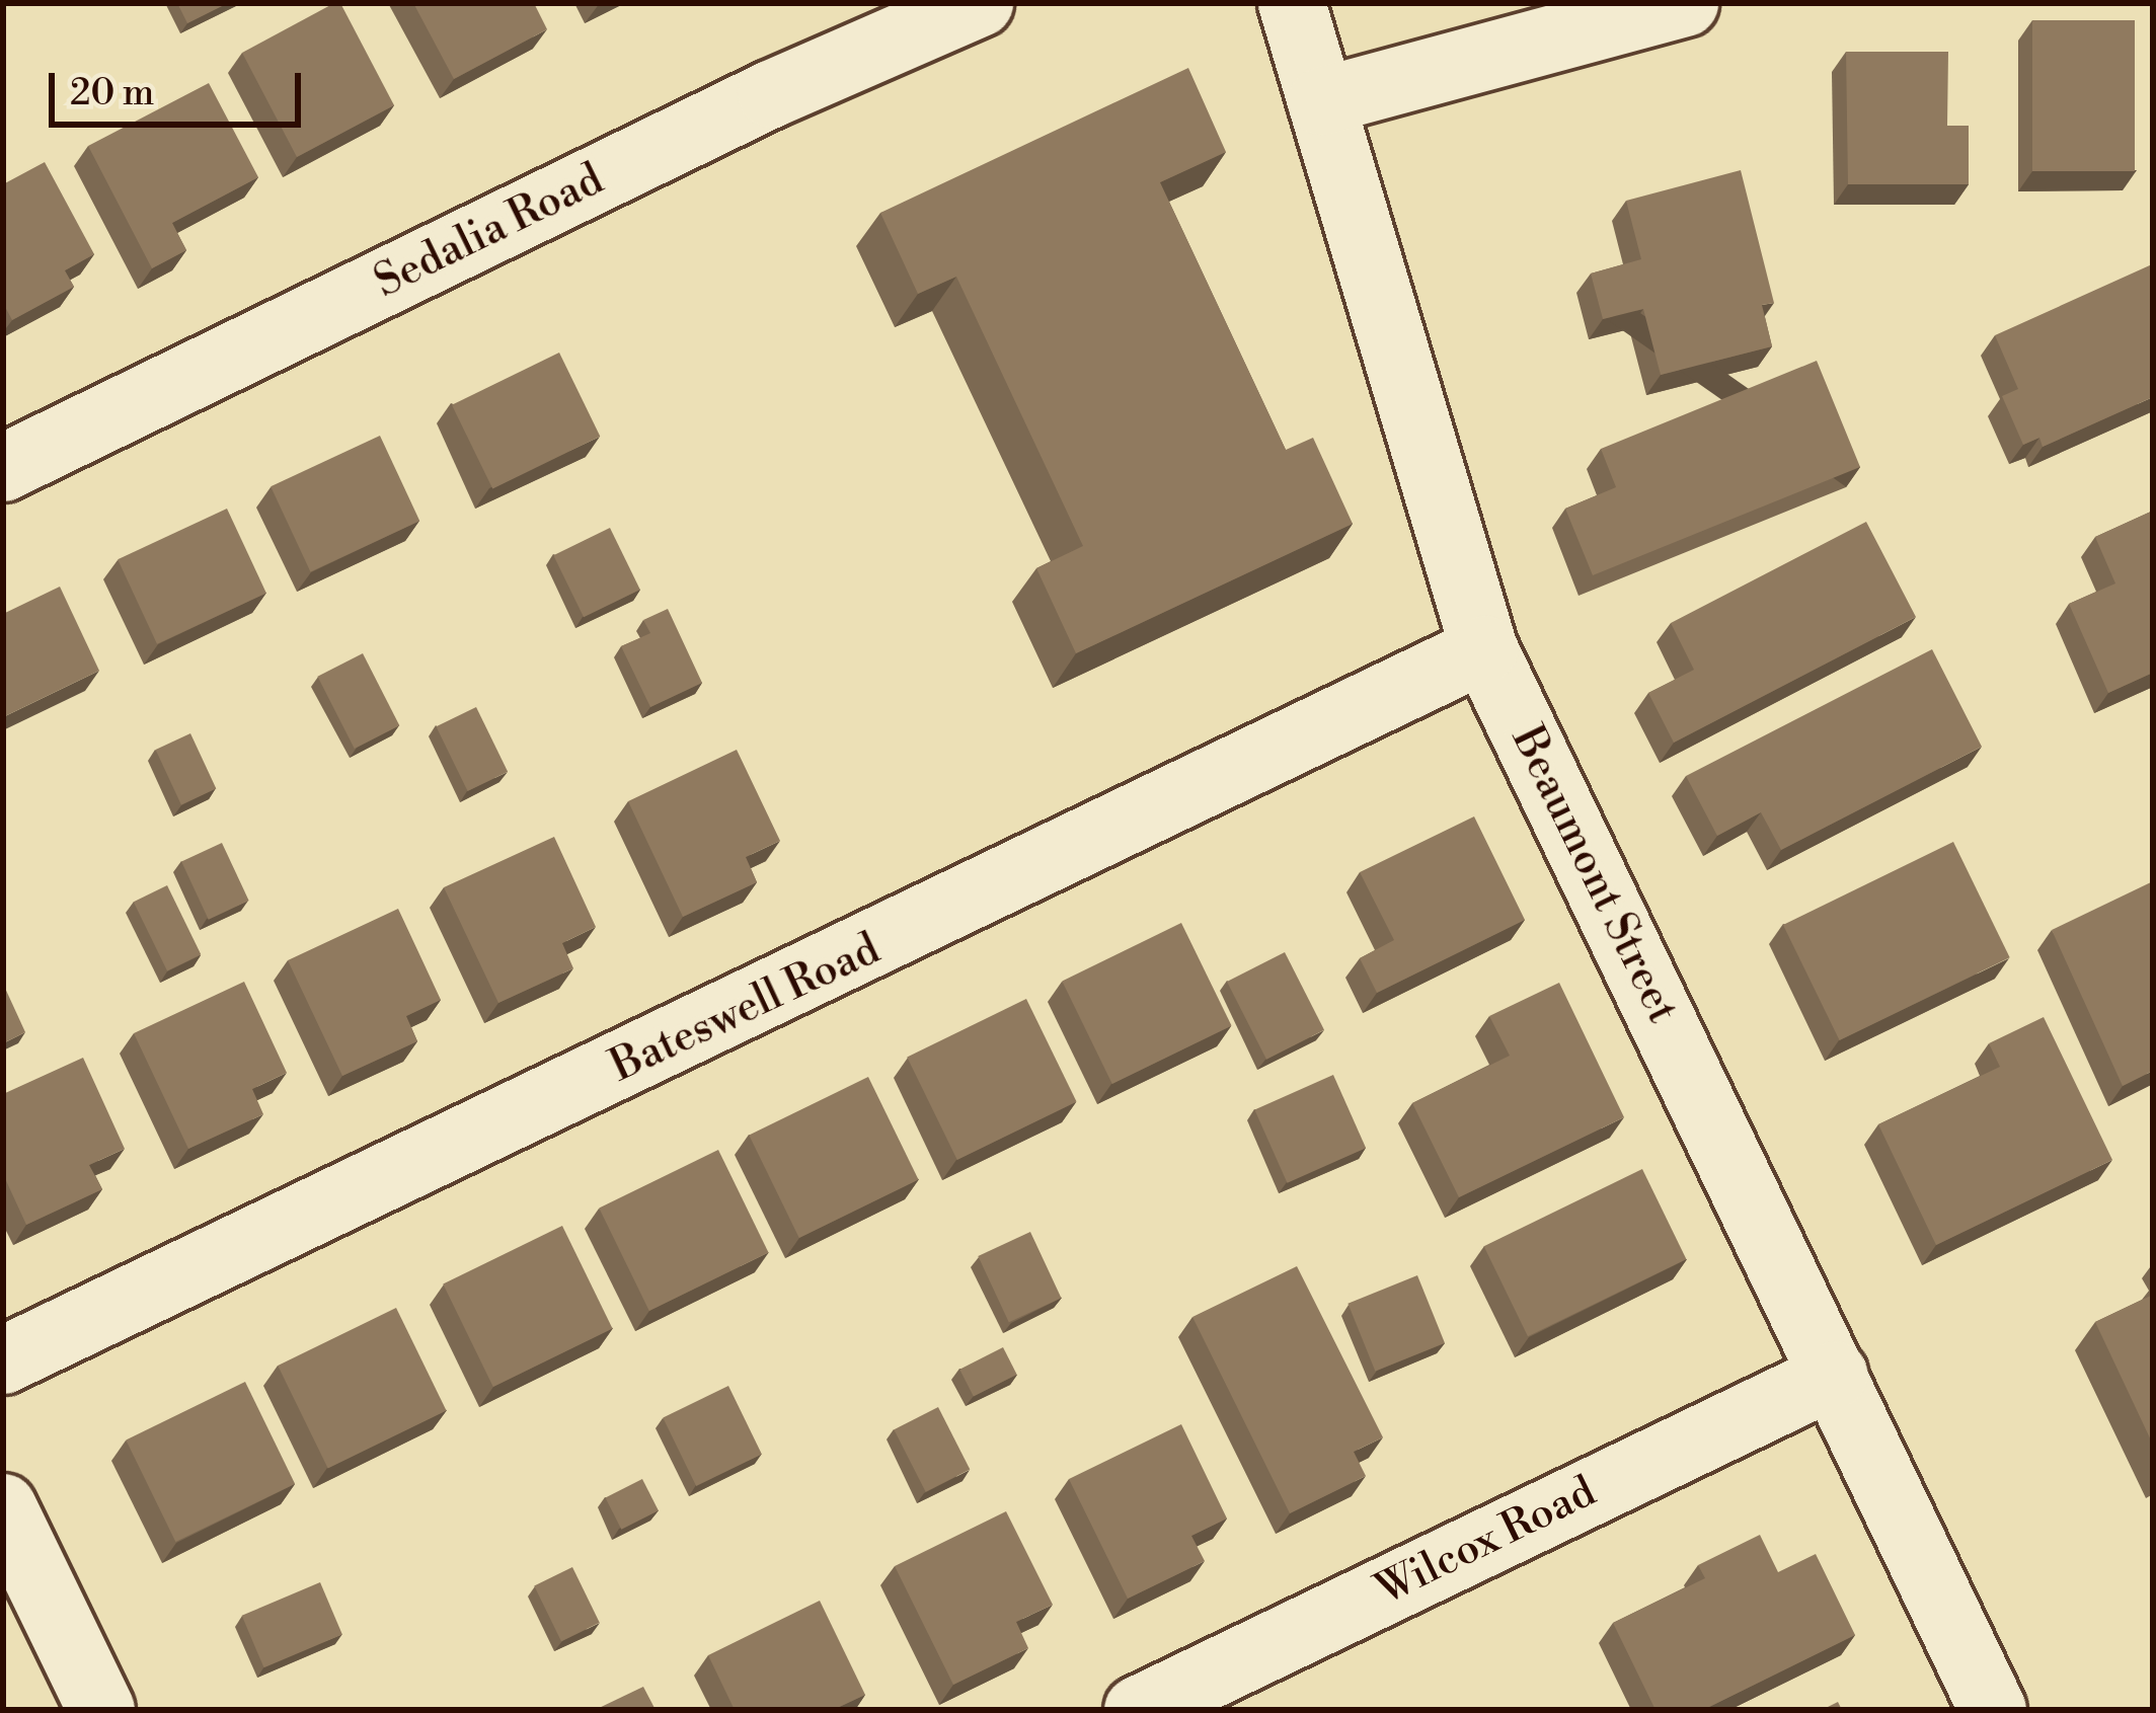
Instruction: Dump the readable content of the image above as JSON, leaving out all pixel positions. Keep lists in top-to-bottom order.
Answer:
{
  "streets": {
    "street": [
      "Sedalia Road",
      "Beaumont Street",
      "Bateswell Road",
      "Wilcox Road"
    ]
  },
  "crossings": [
    ["Beaumont Street", "Bateswell Road"],
    ["Beaumont Street", "Wilcox Road"]
  ],
  "scale_bar": "20 m"
}
